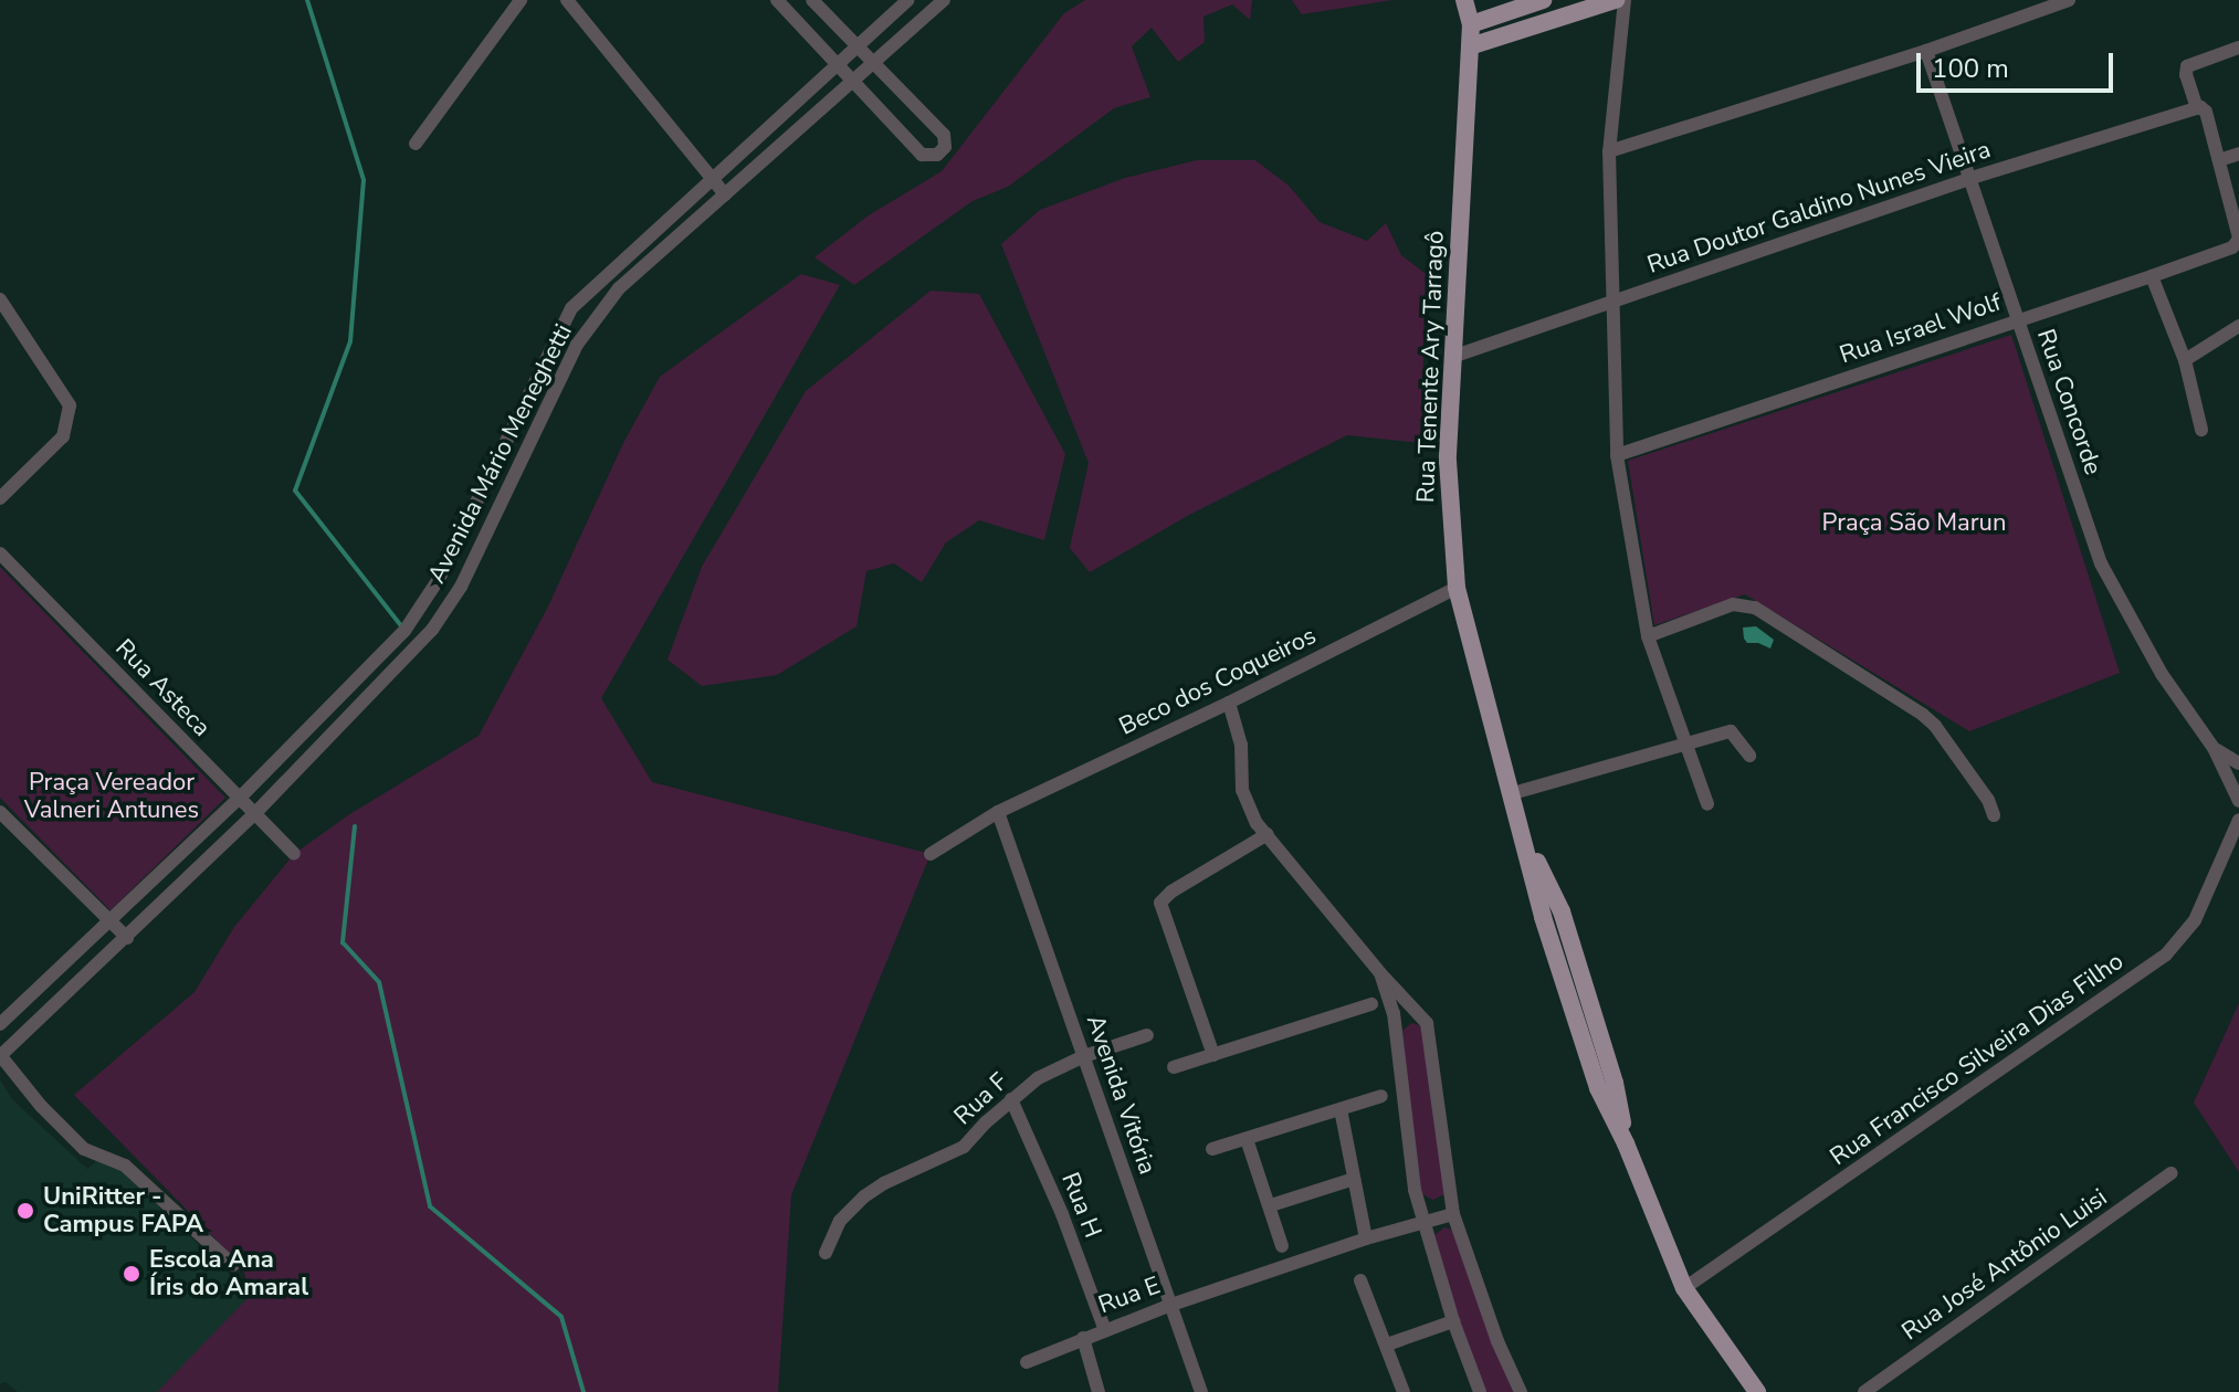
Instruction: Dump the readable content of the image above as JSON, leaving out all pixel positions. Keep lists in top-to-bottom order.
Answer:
{
  "streets": {
    "main road": ["Rua Tenente Ary Tarragô"],
    "street": [
      "Rua Doutor Galdino Nunes Vieira",
      "Rua Israel Wolf",
      "Rua Concorde",
      "Avenida Mário Meneghetti",
      "Beco dos Coqueiros",
      "Rua Asteca",
      "Rua Francisco Silveira Dias Filho",
      "Avenida Vitória",
      "Rua F",
      "Rua H",
      "Rua José Antônio Luisi",
      "Rua E"
    ]
  },
  "crossings": [
    ["Rua Doutor Galdino Nunes Vieira", "Rua Tenente Ary Tarragô"],
    ["Rua Doutor Galdino Nunes Vieira", "Rua Concorde"],
    ["Rua Israel Wolf", "Rua Concorde"],
    ["Rua Tenente Ary Tarragô", "Beco dos Coqueiros"],
    ["Rua Tenente Ary Tarragô", "Rua Francisco Silveira Dias Filho"],
    ["Avenida Mário Meneghetti", "Rua Asteca"],
    ["Beco dos Coqueiros", "Avenida Vitória"],
    ["Avenida Vitória", "Rua F"],
    ["Avenida Vitória", "Rua E"],
    ["Rua F", "Rua H"],
    ["Rua H", "Rua E"]
  ],
  "parks": ["Praça São Marun", "Praça Vereador Valneri Antunes"],
  "places": ["UniRitter - Campus FAPA", "Escola Ana Íris do Amaral"],
  "scale_bar": "100 m"
}
